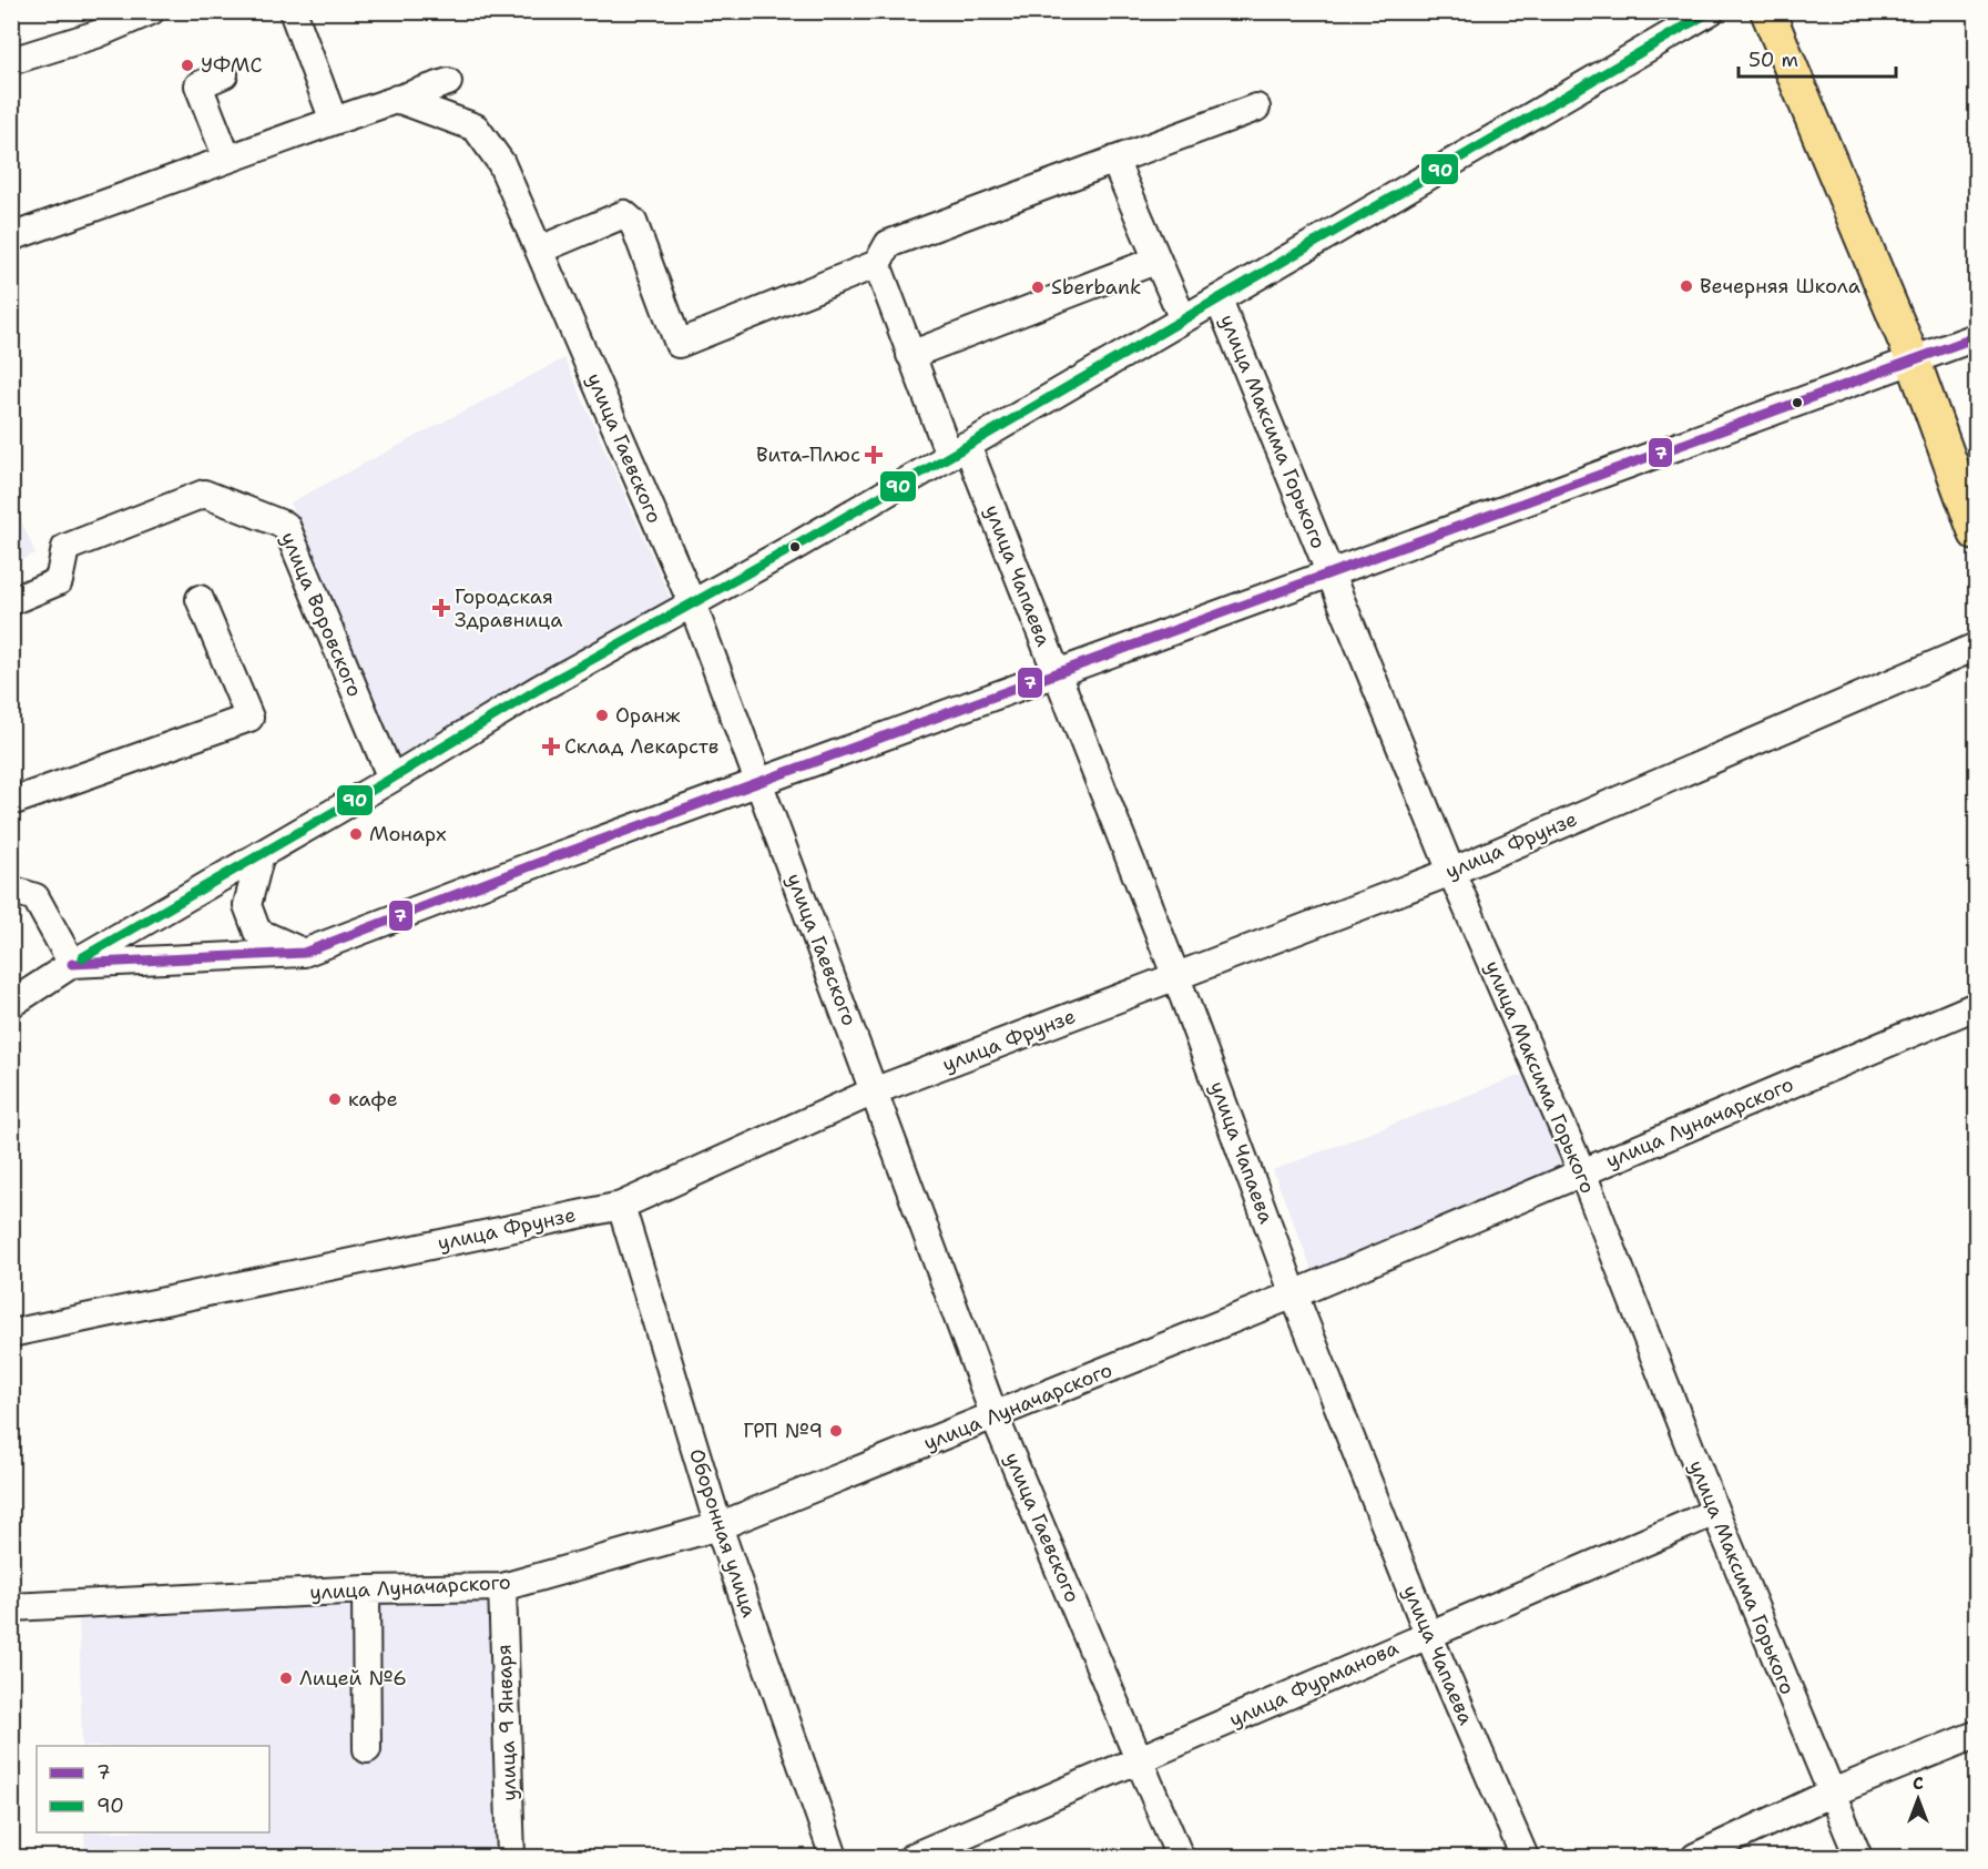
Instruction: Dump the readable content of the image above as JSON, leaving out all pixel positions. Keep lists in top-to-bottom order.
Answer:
{
  "streets": {
    "street": [
      "улица Максима Горького",
      "улица Гаевского",
      "улица Чапаева",
      "улица Воровского",
      "улица Фрунзе",
      "улица Луначарского",
      "Оборонная улица",
      "улица Фурманова",
      "улица 9 Января"
    ]
  },
  "crossings": [
    ["улица Максима Горького", "улица Фрунзе"],
    ["улица Максима Горького", "улица Луначарского"],
    ["улица Максима Горького", "улица Фурманова"],
    ["улица Гаевского", "улица Фрунзе"],
    ["улица Гаевского", "улица Луначарского"],
    ["улица Гаевского", "улица Фурманова"],
    ["улица Чапаева", "улица Фрунзе"],
    ["улица Чапаева", "улица Луначарского"],
    ["улица Чапаева", "улица Фурманова"],
    ["улица Фрунзе", "Оборонная улица"],
    ["улица Луначарского", "Оборонная улица"],
    ["улица Луначарского", "улица 9 Января"]
  ],
  "places": {
    "other": [
      "УФМС",
      "Вечерняя Школа",
      "Sberbank",
      "Оранж",
      "Монарх",
      "кафе",
      "ГРП №9",
      "Лицей №6"
    ],
    "health": ["Вита-Плюс", "Городская Здравница", "Склад Лекарств"]
  },
  "lines": ["transit line 90", "transit line 7"],
  "legend": ["7", "90"],
  "scale_bar": "50 m",
  "north": "top"
}
